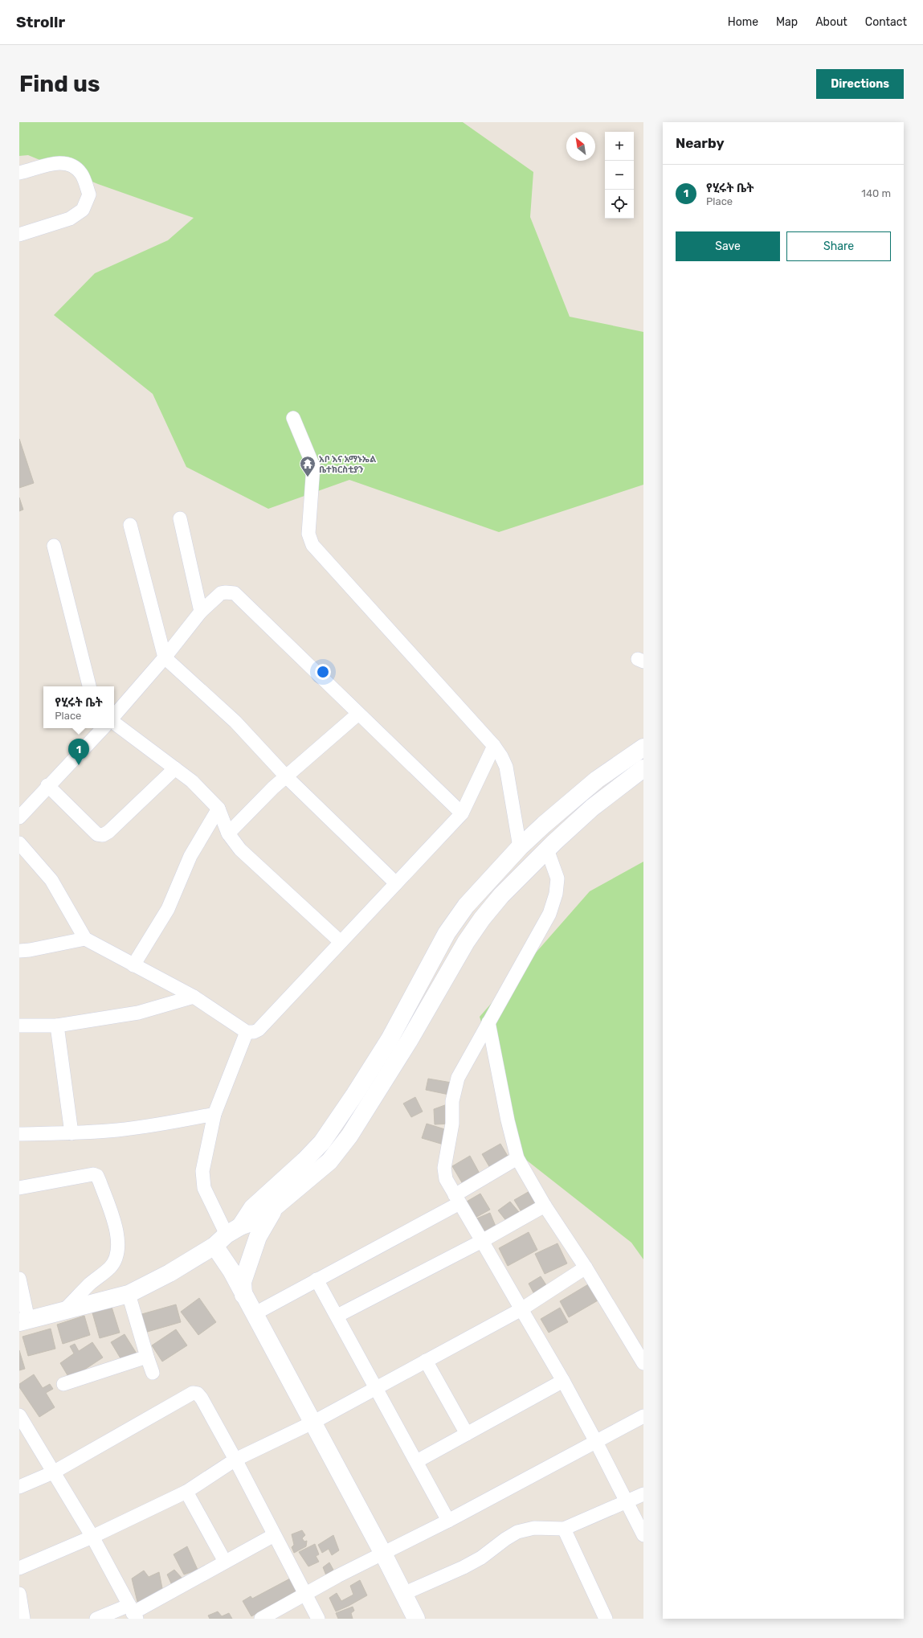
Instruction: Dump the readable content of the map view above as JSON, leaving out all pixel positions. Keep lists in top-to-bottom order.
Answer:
{
  "places": {
    "temple": ["አቦ እና አማኑኤል ቤተክርስቲያን"]
  },
  "north": "top left",
  "page": {
    "header": "Strollr",
    "nav": [
      "Home",
      "Map",
      "About",
      "Contact"
    ],
    "buttons": [
      "Directions",
      ["Save", "Share"]
    ],
    "title": "Find us",
    "heading": "Nearby",
    "map_buttons": ["+", "−"],
    "list": [
      {
        "mark": "1",
        "name": "የሂሩት ቤት",
        "note": "Place",
        "value": "140 m"
      }
    ],
    "popup": ["የሂሩት ቤት", "Place"],
    "pins": "1"
  }
}
